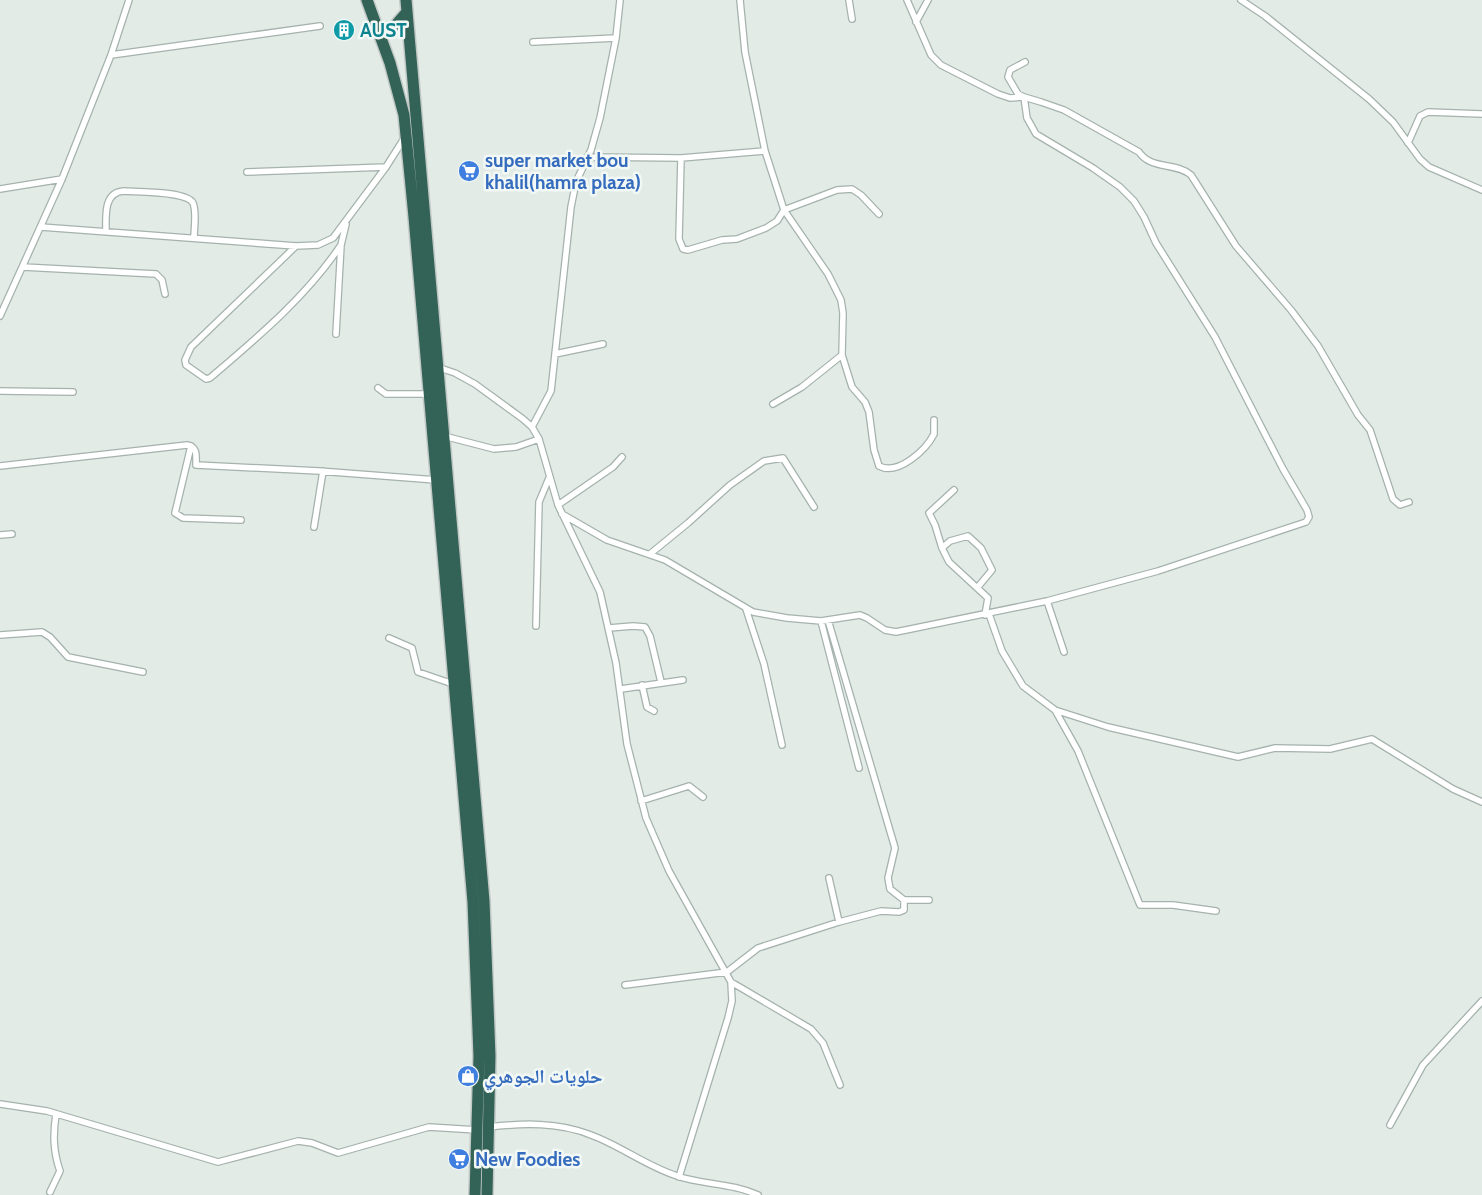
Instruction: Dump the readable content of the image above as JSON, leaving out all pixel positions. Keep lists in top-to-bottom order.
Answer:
{
  "places": {
    "building": ["AUST"],
    "supermarket": ["super market bou khalil(hamra plaza)", "New Foodies"],
    "shop": ["حلويات الجوهري"]
  }
}
